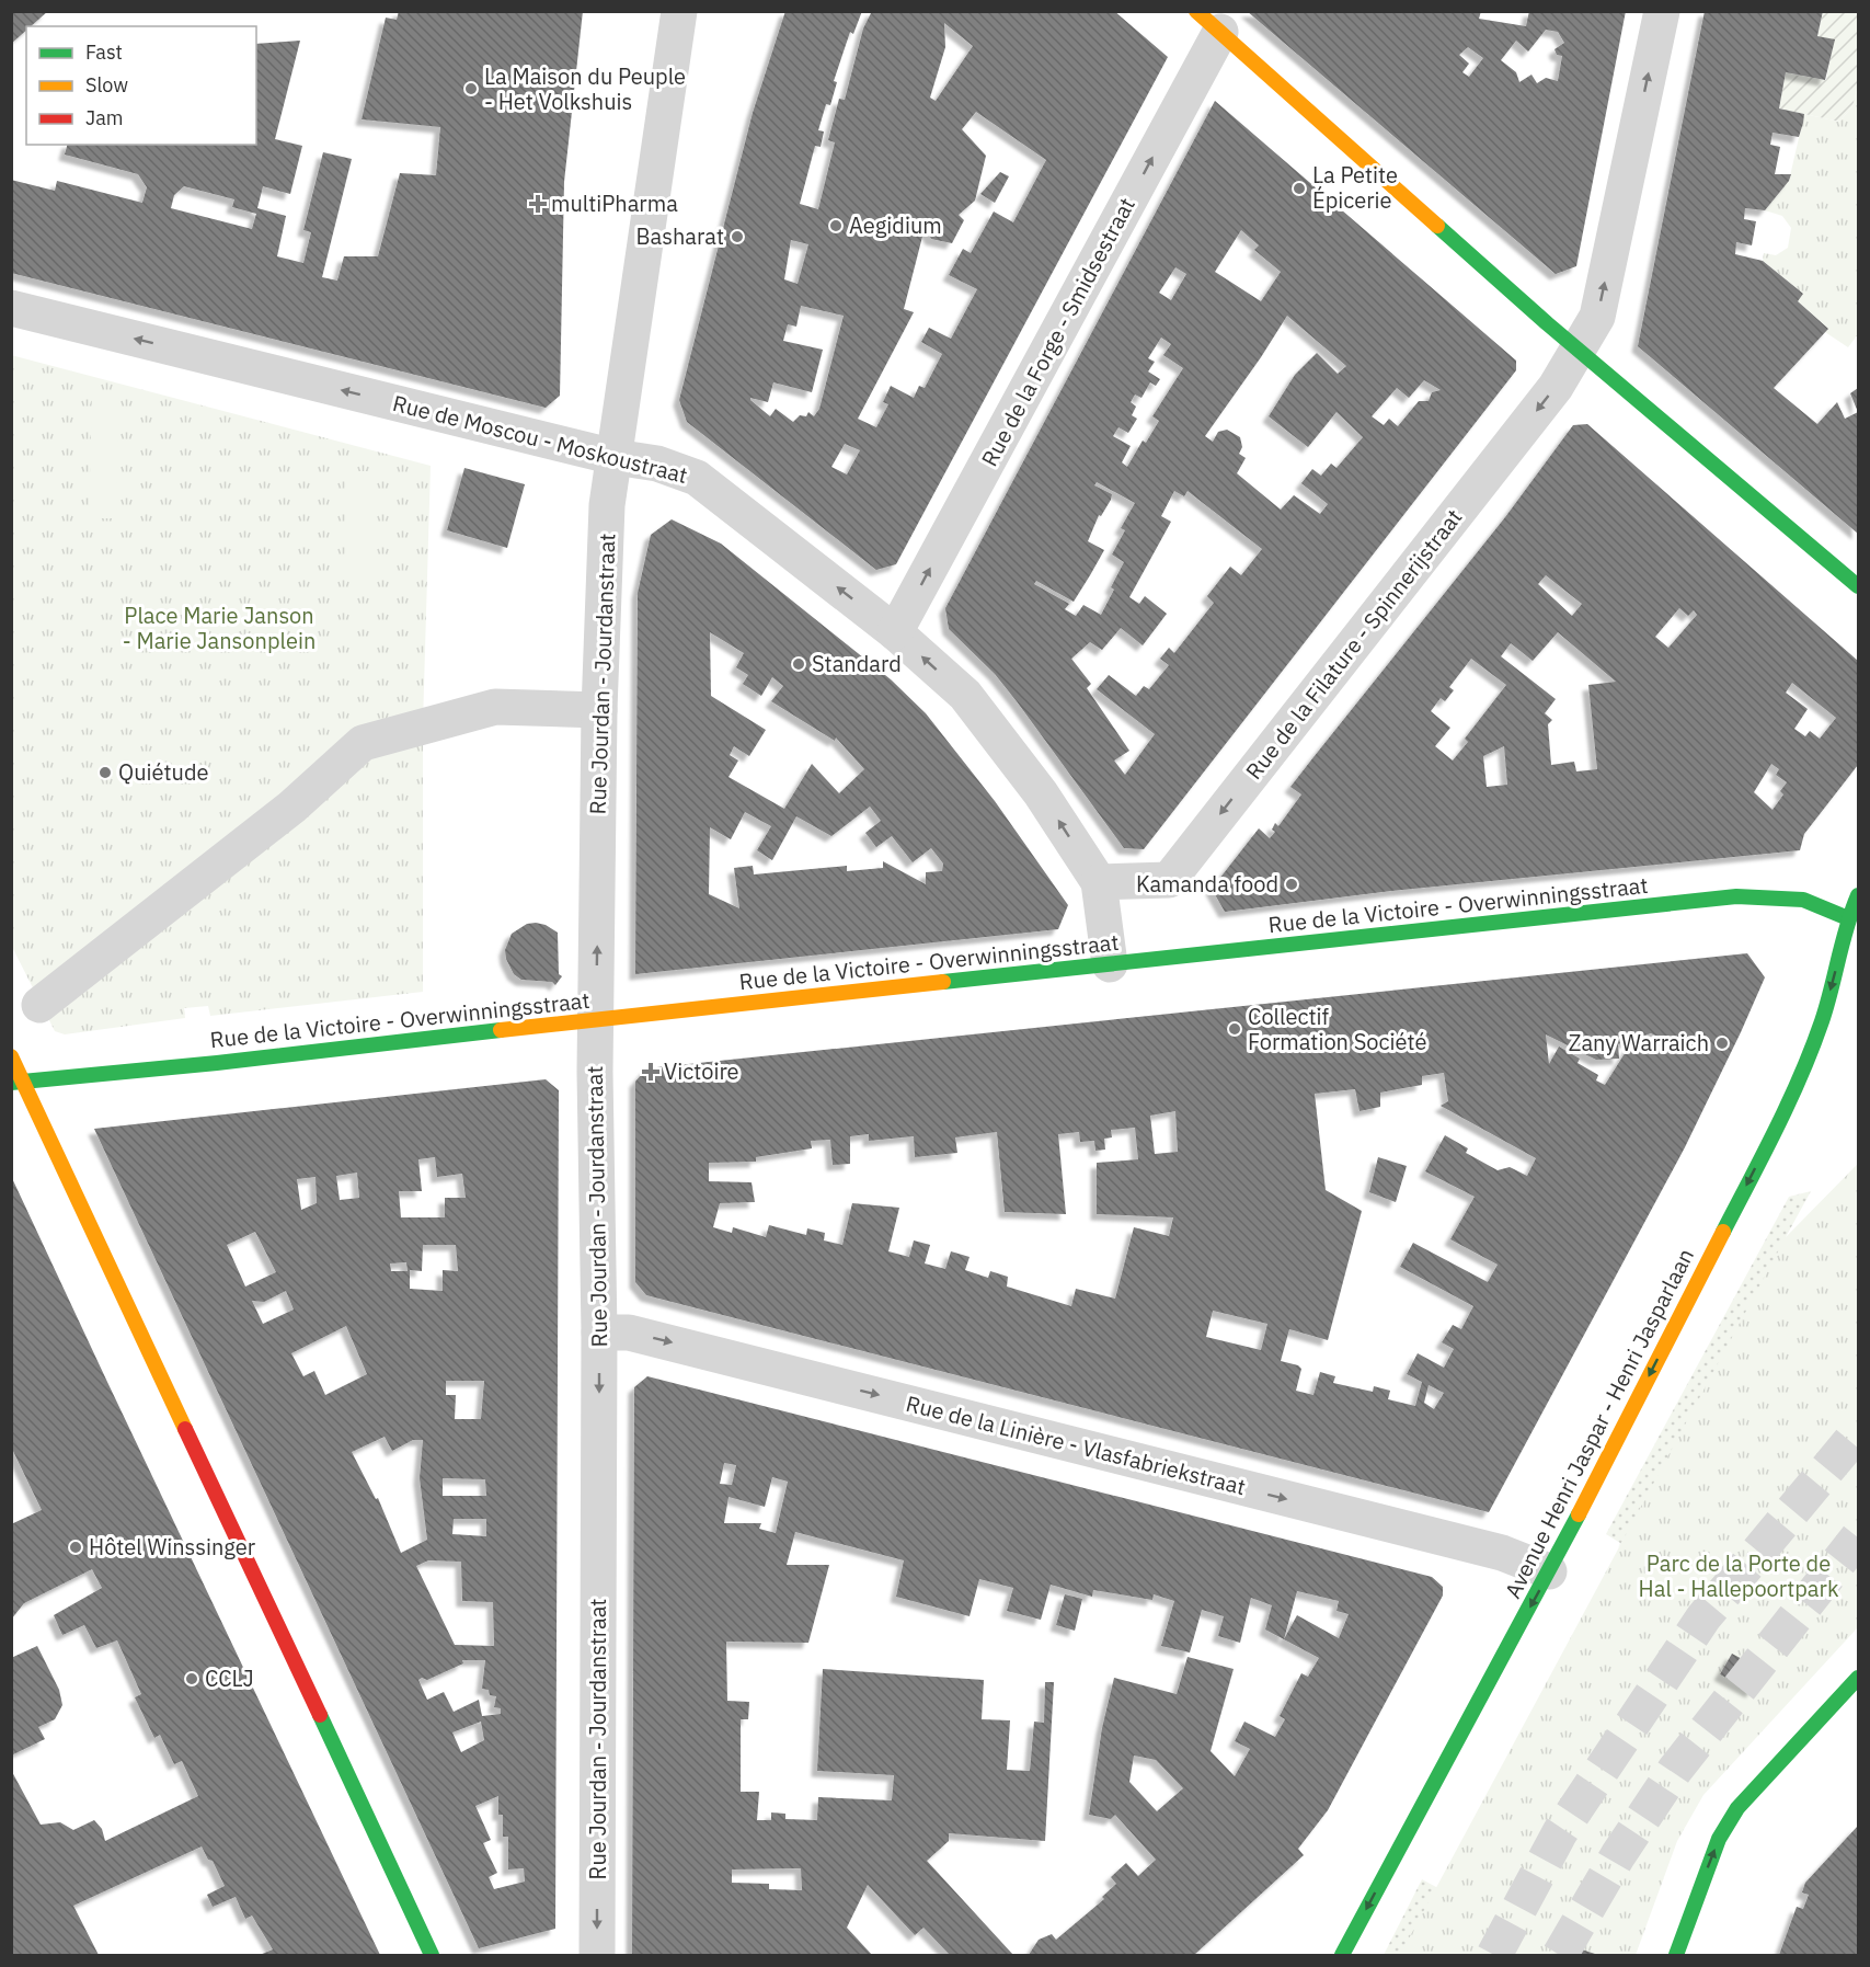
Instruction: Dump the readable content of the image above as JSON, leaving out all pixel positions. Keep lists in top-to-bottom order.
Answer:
{
  "streets": {
    "street": [
      "Rue de la Forge - Smidsestraat",
      "Rue de Moscou - Moskoustraat",
      "Rue de la Filature - Spinnerijstraat",
      "Rue Jourdan - Jourdanstraat",
      "Rue de la Victoire - Overwinningsstraat",
      "Avenue Henri Jaspar - Henri Jasparlaan",
      "Rue de la Linière - Vlasfabriekstraat"
    ]
  },
  "crossings": [
    ["Rue de la Forge - Smidsestraat", "Rue de Moscou - Moskoustraat"],
    ["Rue de Moscou - Moskoustraat", "Rue de la Filature - Spinnerijstraat"],
    ["Rue de Moscou - Moskoustraat", "Rue Jourdan - Jourdanstraat"],
    ["Rue de Moscou - Moskoustraat", "Rue de la Victoire - Overwinningsstraat"],
    ["Rue Jourdan - Jourdanstraat", "Rue de la Victoire - Overwinningsstraat"],
    ["Rue Jourdan - Jourdanstraat", "Rue de la Linière - Vlasfabriekstraat"],
    ["Rue de la Victoire - Overwinningsstraat", "Avenue Henri Jaspar - Henri Jasparlaan"],
    ["Avenue Henri Jaspar - Henri Jasparlaan", "Rue de la Linière - Vlasfabriekstraat"]
  ],
  "one_way": [
    "Rue de la Forge - Smidsestraat",
    "Rue de Moscou - Moskoustraat",
    "Rue de la Filature - Spinnerijstraat",
    "Avenue Henri Jaspar - Henri Jasparlaan",
    "Rue de la Linière - Vlasfabriekstraat"
  ],
  "parks": ["Place Marie Janson - Marie Jansonplein", "Parc de la Porte de Hal - Hallepoortpark"],
  "places": {
    "other": [
      "La Maison du Peuple - Het Volkshuis",
      "La Petite Épicerie",
      "Aegidium",
      "Basharat",
      "Standard",
      "Quiétude",
      "Kamanda food",
      "Collectif Formation Société",
      "Zany Warraich",
      "Hôtel Winssinger",
      "CCLJ"
    ],
    "health": ["multiPharma", "Victoire"]
  },
  "legend": ["Fast", "Slow", "Jam"]
}
